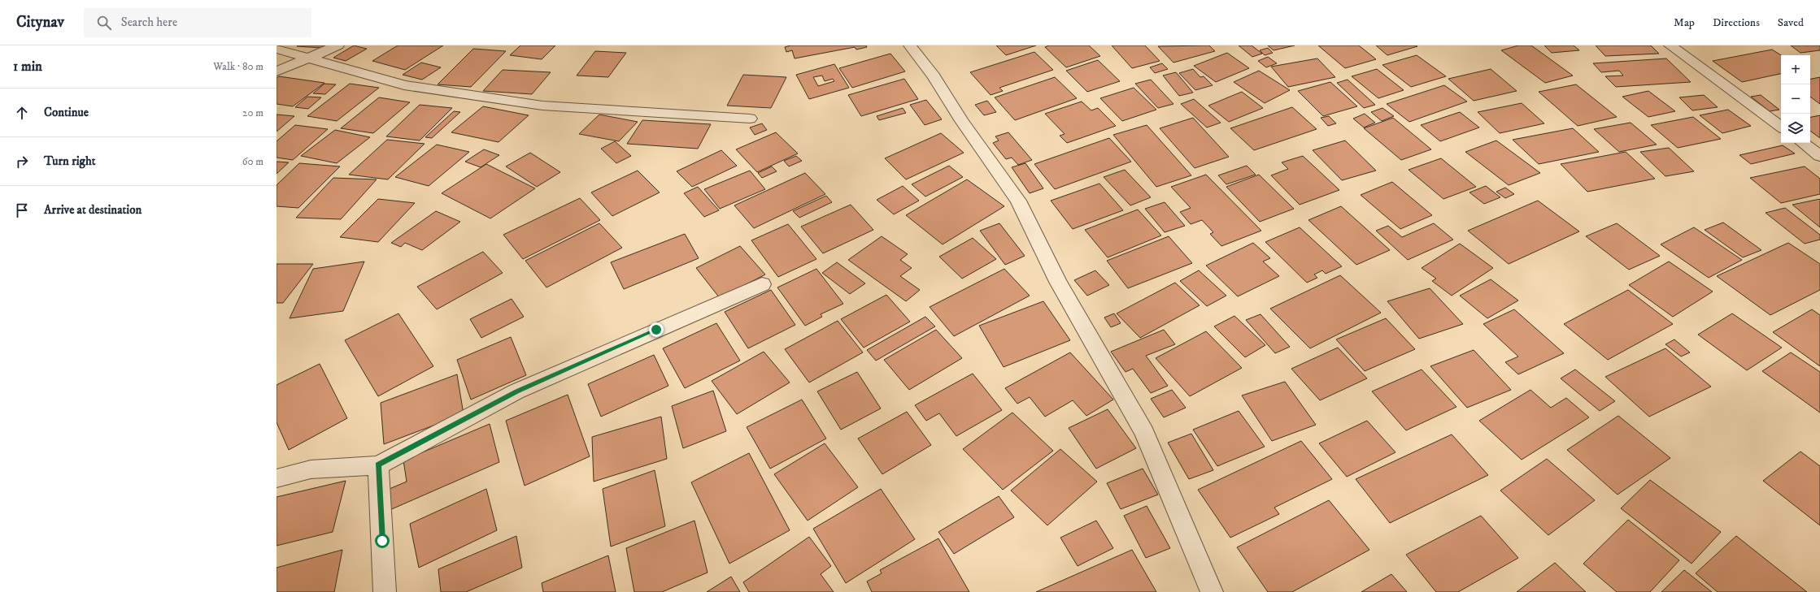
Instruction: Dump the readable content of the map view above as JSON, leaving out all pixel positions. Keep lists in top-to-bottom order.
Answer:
{
  "page": {
    "header": "Citynav",
    "search": "Search here",
    "nav": ["Map", "Directions", "Saved"],
    "heading": ["1 min", "Walk · 80 m"],
    "map_buttons": ["+", "−"],
    "list": [
      ["Continue", "20 m"],
      ["Turn right", "60 m"],
      "Arrive at destination"
    ]
  }
}
